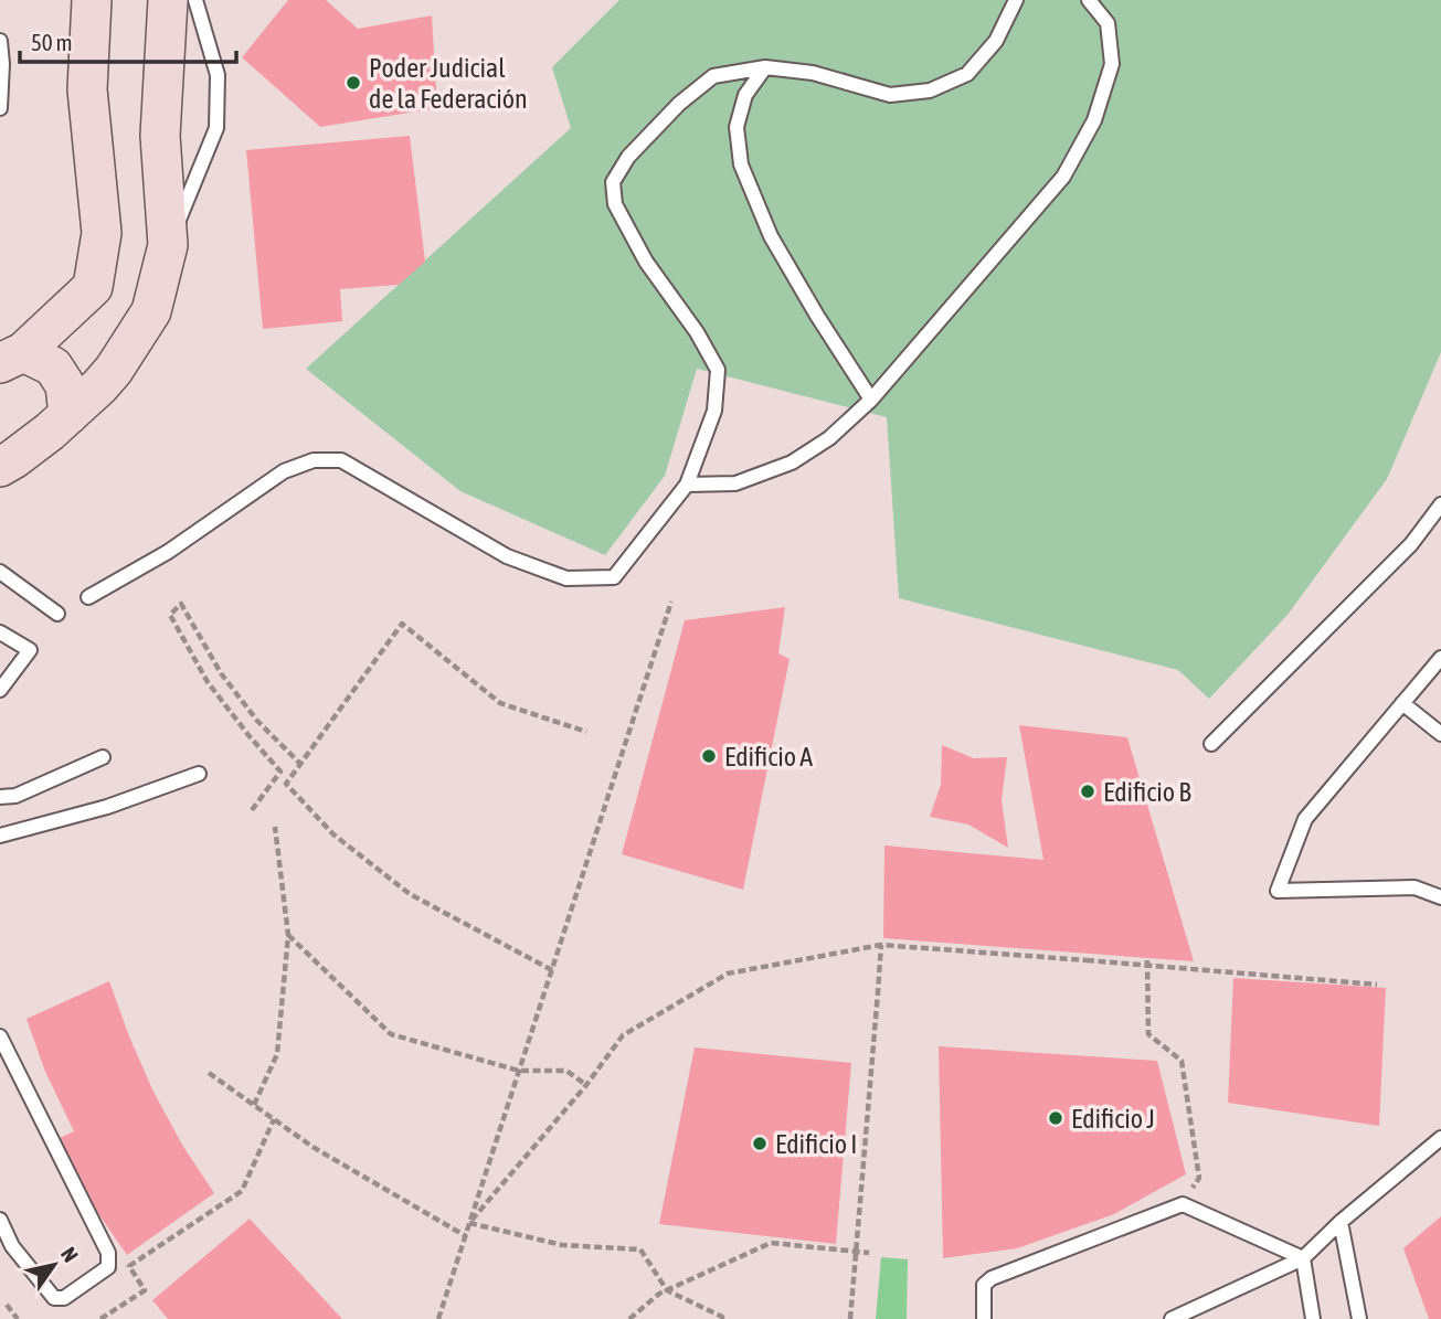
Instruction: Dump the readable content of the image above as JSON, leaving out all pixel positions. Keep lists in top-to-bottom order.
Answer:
{
  "places": [
    "Poder Judicial de la Federación",
    "Edificio A",
    "Edificio B",
    "Edificio J",
    "Edificio I"
  ],
  "scale_bar": "50 m",
  "north": "top right"
}
